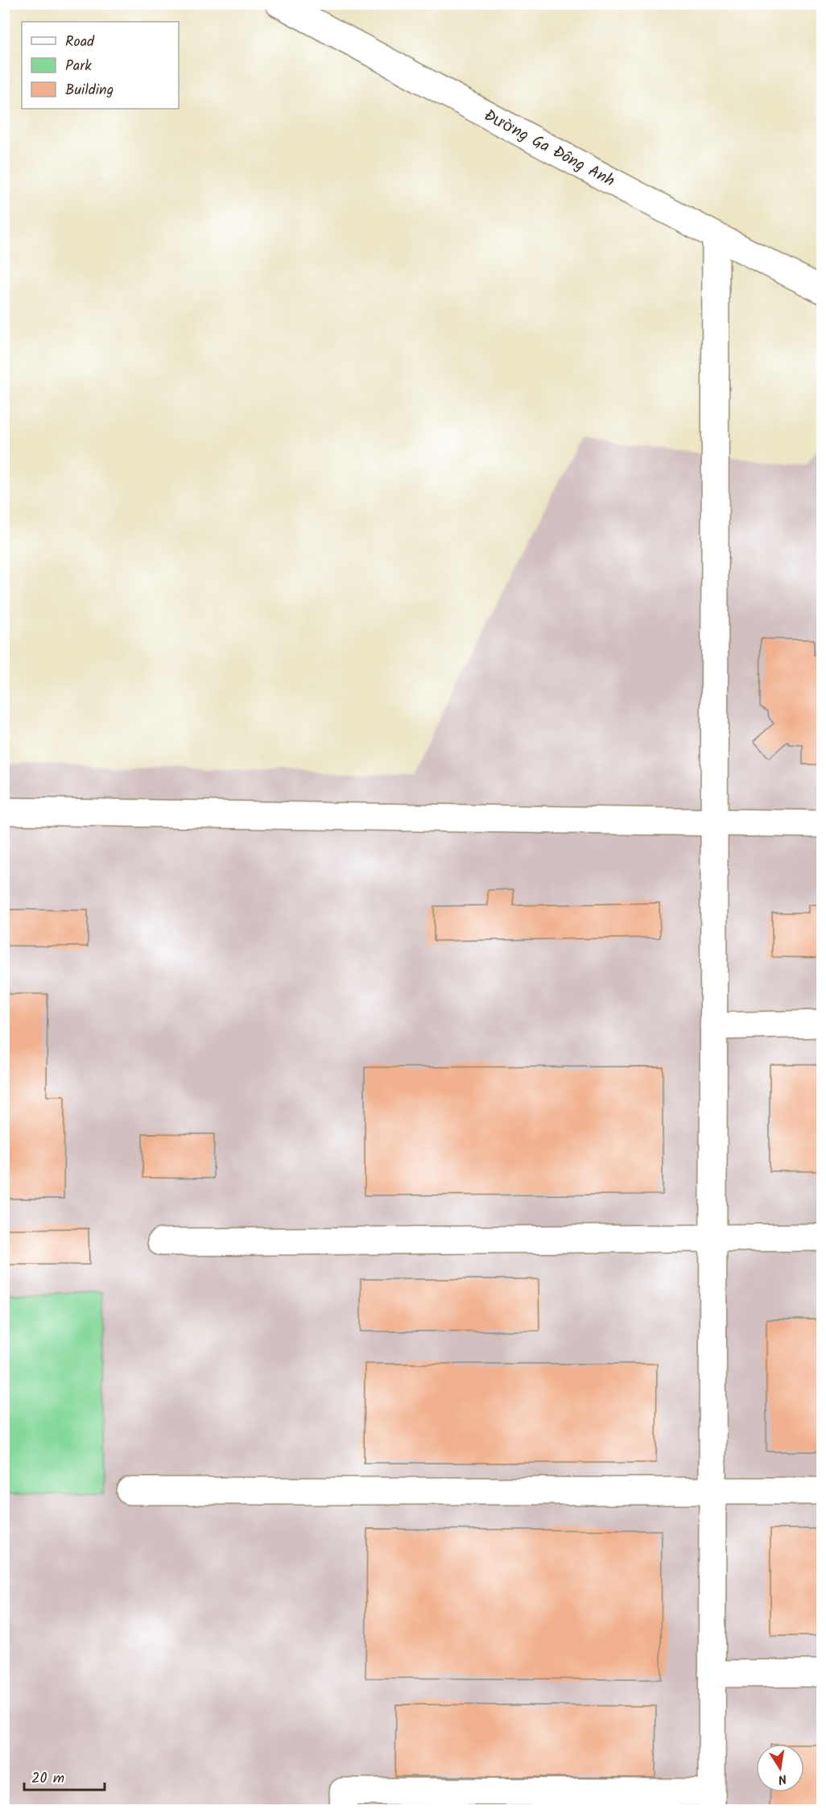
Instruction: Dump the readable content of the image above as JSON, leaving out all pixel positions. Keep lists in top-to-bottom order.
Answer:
{
  "streets": {
    "street": ["Đường Ga Đông Anh"]
  },
  "legend": ["Road", "Park", "Building"],
  "scale_bar": "20 m",
  "north": "bottom"
}
